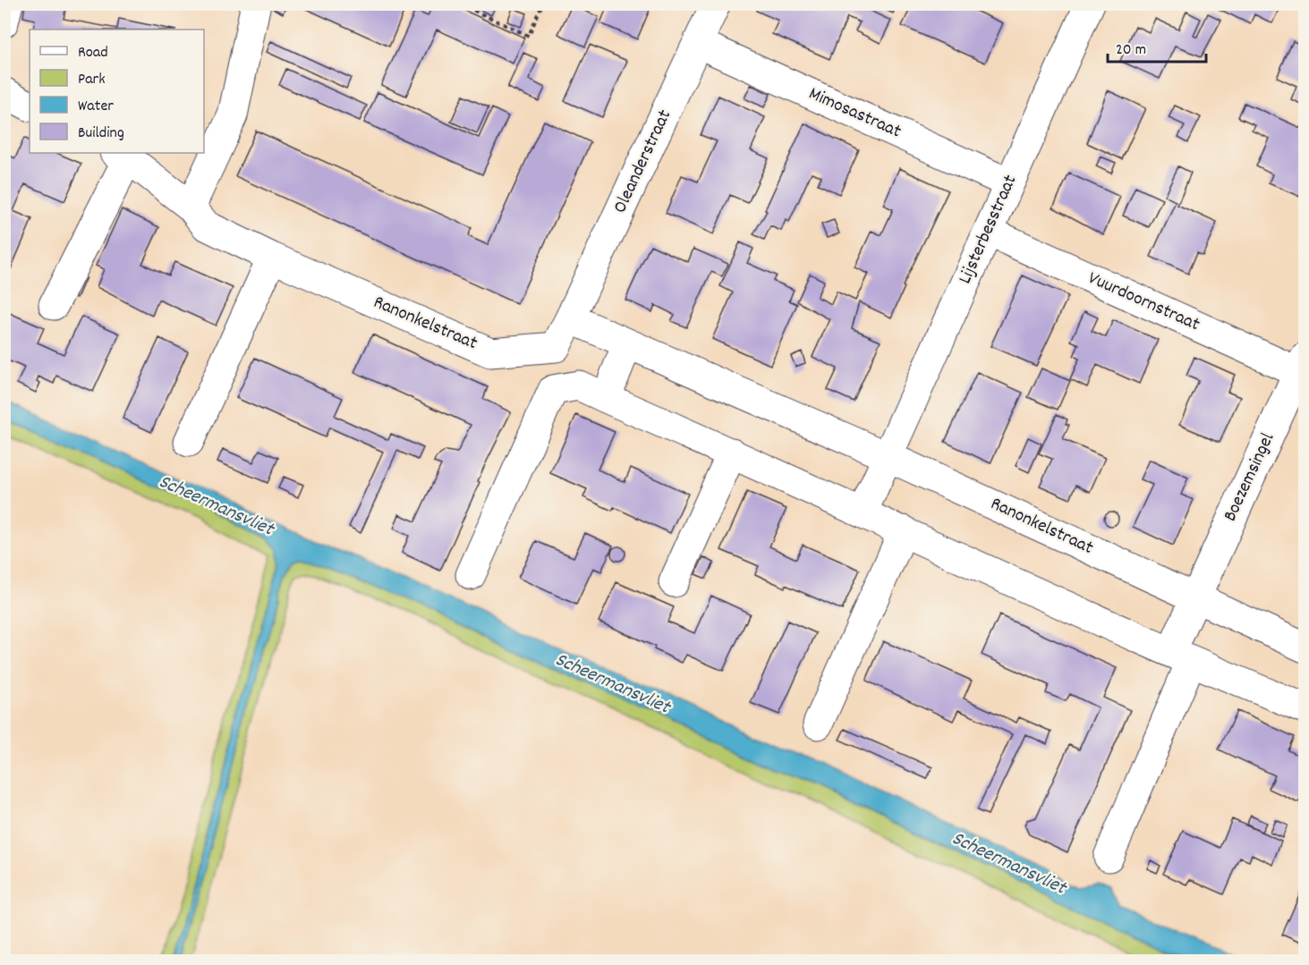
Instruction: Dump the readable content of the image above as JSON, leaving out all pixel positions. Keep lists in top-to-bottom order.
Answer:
{
  "streets": {
    "street": [
      "Mimosastraat",
      "Oleanderstraat",
      "Lijsterbesstraat",
      "Vuurdoornstraat",
      "Ranonkelstraat",
      "Boezemsingel"
    ]
  },
  "crossings": [
    ["Mimosastraat", "Oleanderstraat"],
    ["Mimosastraat", "Lijsterbesstraat"],
    ["Oleanderstraat", "Ranonkelstraat"],
    ["Lijsterbesstraat", "Vuurdoornstraat"],
    ["Lijsterbesstraat", "Ranonkelstraat"],
    ["Vuurdoornstraat", "Boezemsingel"],
    ["Ranonkelstraat", "Boezemsingel"]
  ],
  "water": ["Scheermansvliet"],
  "legend": [
    "Road",
    "Park",
    "Water",
    "Building"
  ],
  "scale_bar": "20 m"
}
